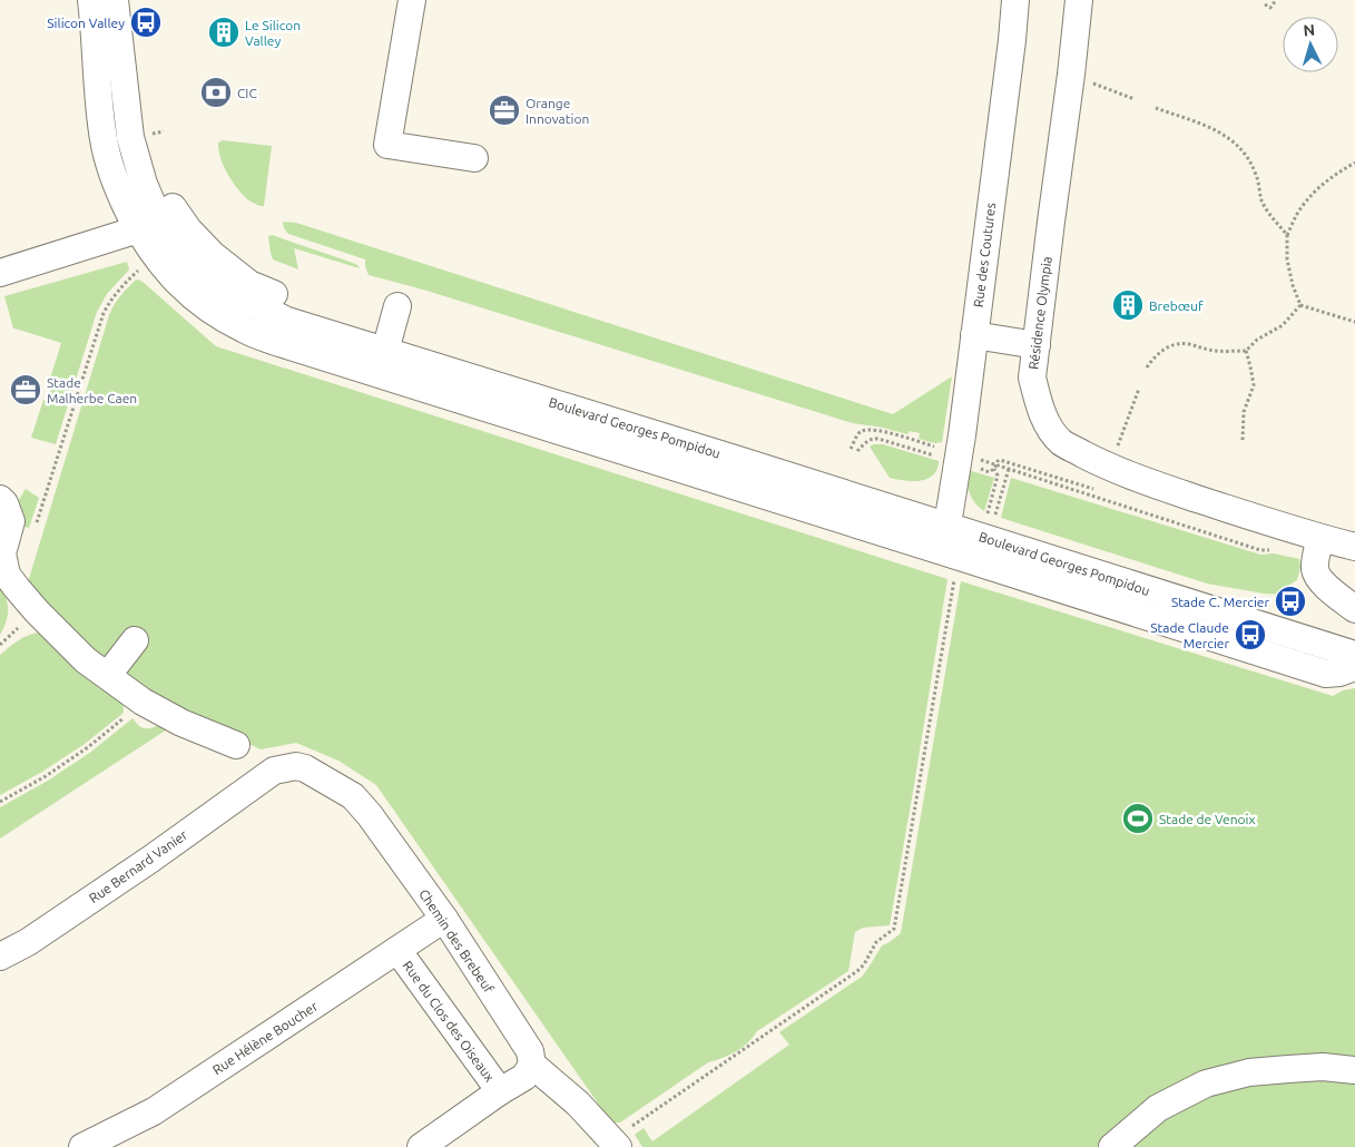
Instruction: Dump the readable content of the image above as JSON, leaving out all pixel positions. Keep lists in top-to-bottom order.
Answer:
{
  "streets": {
    "street": [
      "Rue des Coutures",
      "Résidence Olympia",
      "Boulevard Georges Pompidou",
      "Rue Bernard Vanier",
      "Chemin des Brebeuf",
      "Rue du Clos des Oiseaux",
      "Rue Hélène Boucher"
    ]
  },
  "crossings": [
    ["Rue des Coutures", "Boulevard Georges Pompidou"],
    ["Rue Bernard Vanier", "Chemin des Brebeuf"],
    ["Chemin des Brebeuf", "Rue du Clos des Oiseaux"],
    ["Chemin des Brebeuf", "Rue Hélène Boucher"],
    ["Rue du Clos des Oiseaux", "Rue Hélène Boucher"]
  ],
  "places": {
    "bus stop": ["Silicon Valley", "Stade C. Mercier", "Stade Claude Mercier"],
    "building": ["Le Silicon Valley", "Brebœuf"],
    "bank": ["CIC"],
    "office": ["Orange Innovation", "Stade Malherbe Caen"],
    "sports": ["Stade de Venoix"]
  },
  "north": "top"
}
